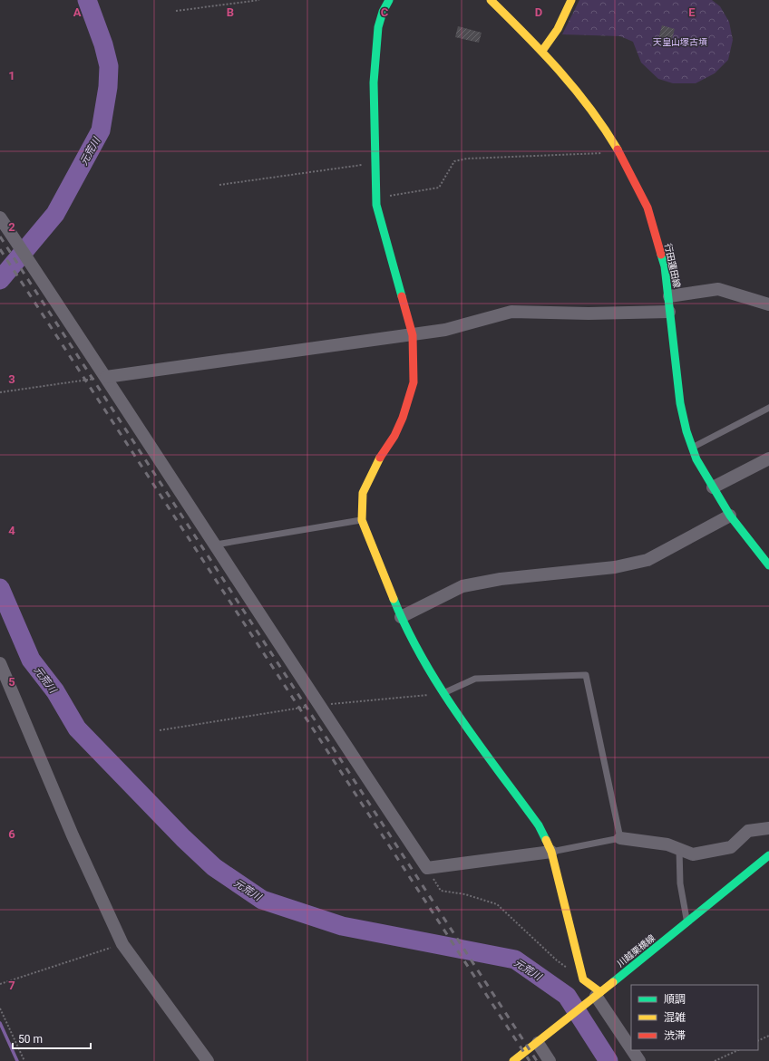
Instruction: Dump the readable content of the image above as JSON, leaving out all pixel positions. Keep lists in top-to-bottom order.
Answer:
{
  "streets": {
    "street": ["行田蓮田線", "川越栗橋線"]
  },
  "water": ["元荒川"],
  "parks": ["天皇山塚古墳"],
  "legend": ["順調", "混雑", "渋滞"],
  "scale_bar": "50 m",
  "grid": {
    "columns": [
      "A",
      "B",
      "C",
      "D",
      "E"
    ],
    "rows": [
      "1",
      "2",
      "3",
      "4",
      "5",
      "6",
      "7"
    ]
  }
}
